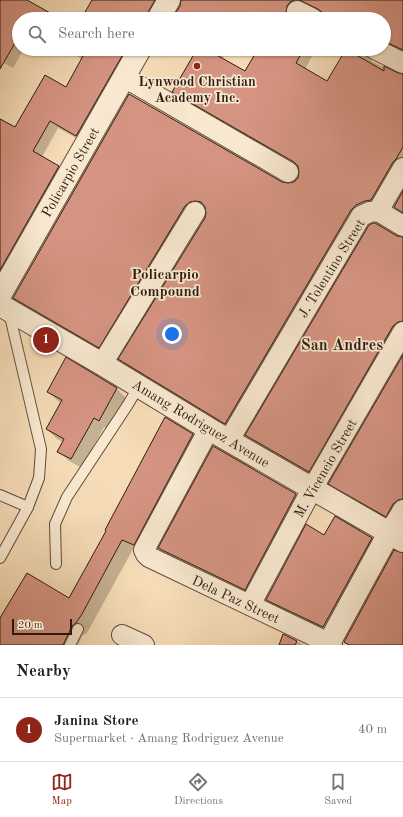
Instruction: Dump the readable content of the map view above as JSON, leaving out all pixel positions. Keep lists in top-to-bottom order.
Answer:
{
  "streets": {
    "street": [
      "Policarpio Street",
      "J. Tolentino Street",
      "Amang Rodriguez Avenue",
      "M. Vicencio Street",
      "Dela Paz Street"
    ]
  },
  "crossings": [
    ["Policarpio Street", "Amang Rodriguez Avenue"],
    ["J. Tolentino Street", "Amang Rodriguez Avenue"],
    ["Amang Rodriguez Avenue", "M. Vicencio Street"],
    ["Amang Rodriguez Avenue", "Dela Paz Street"],
    ["M. Vicencio Street", "Dela Paz Street"]
  ],
  "districts": ["Policarpio Compound", "San Andres"],
  "places": ["Lynwood Christian Academy Inc."],
  "scale_bar": "20 m",
  "page": {
    "search": "Search here",
    "pins": "1",
    "scale": "20 m",
    "heading": "Nearby",
    "list": [
      {
        "mark": "1",
        "name": "Janina Store",
        "note": "Supermarket · Amang Rodriguez Avenue",
        "value": "40 m"
      }
    ],
    "nav": ["Map", "Directions", "Saved"]
  }
}
